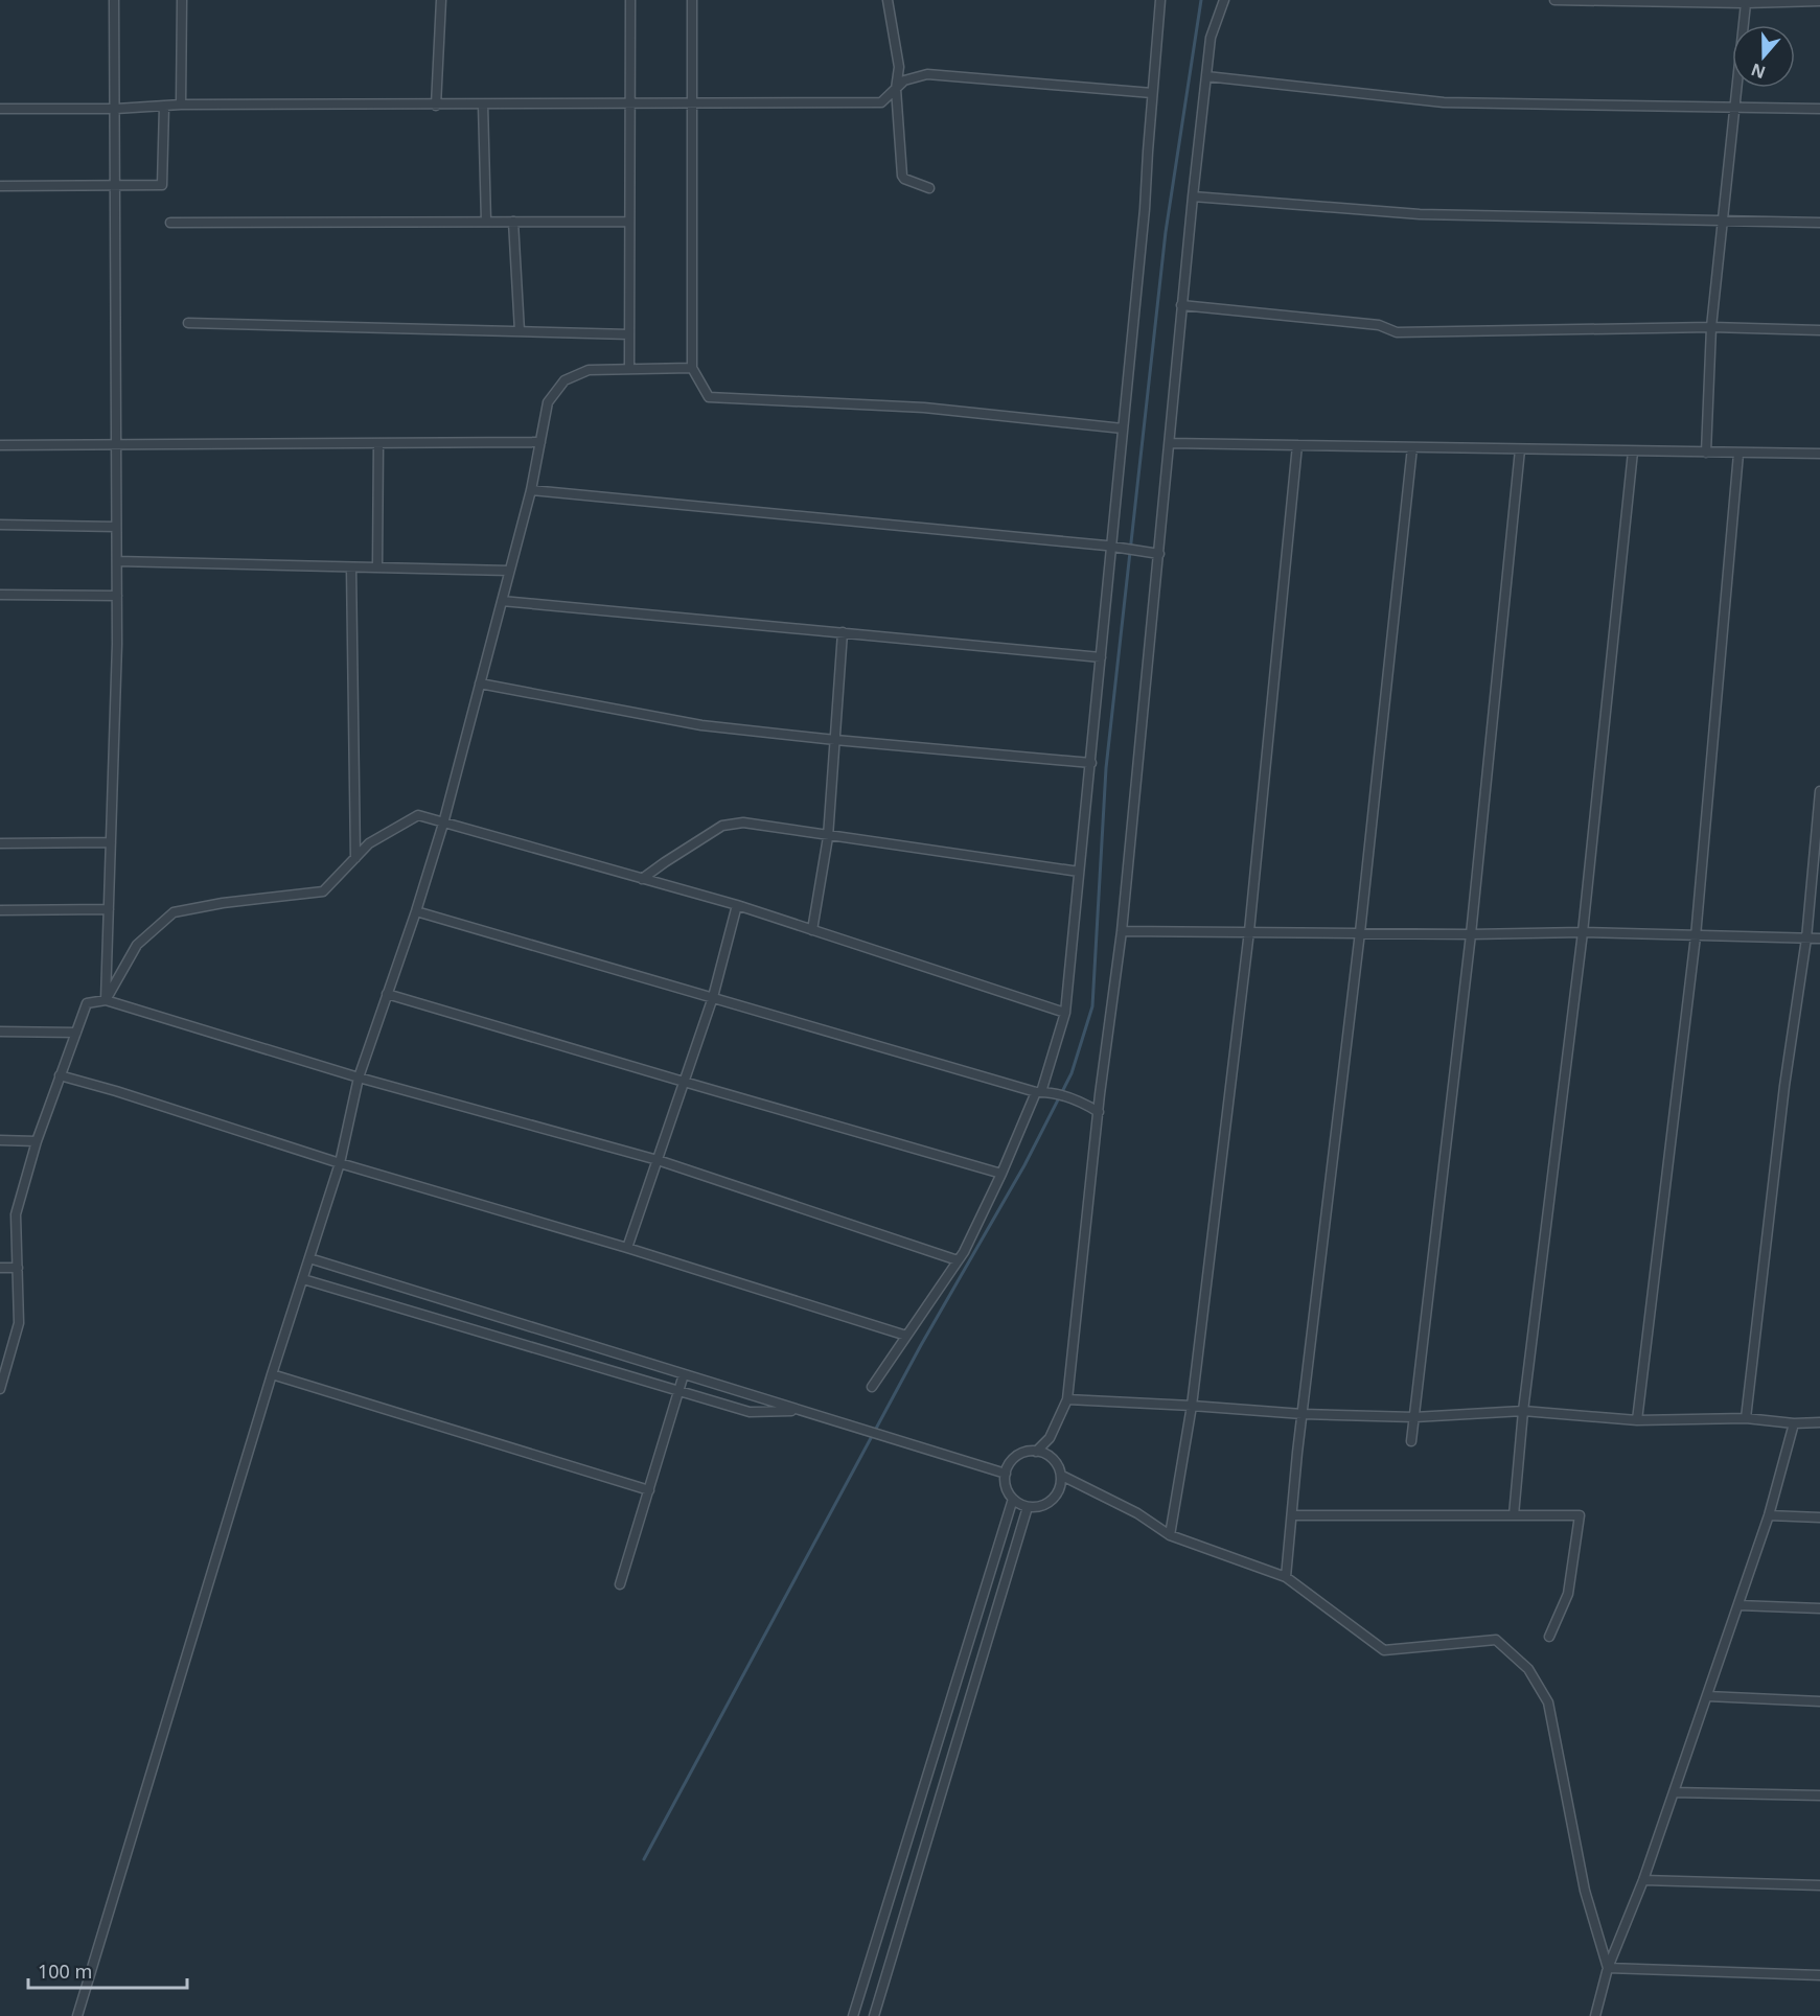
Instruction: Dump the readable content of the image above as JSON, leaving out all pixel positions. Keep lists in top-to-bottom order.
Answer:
{
  "scale_bar": "100 m",
  "north": "bottom"
}
